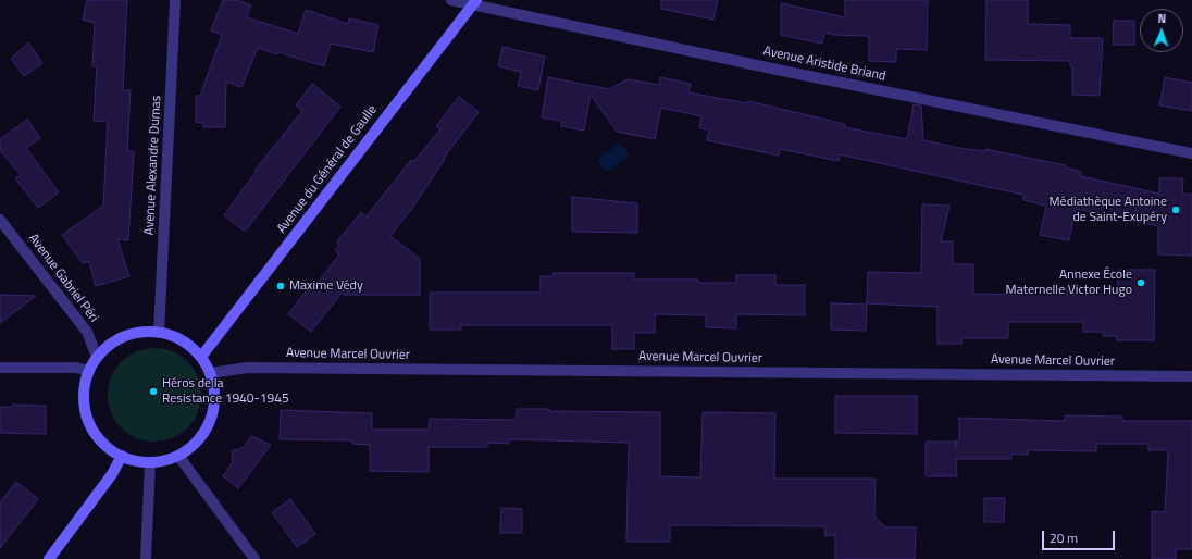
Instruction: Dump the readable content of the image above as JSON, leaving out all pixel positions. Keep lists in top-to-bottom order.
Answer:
{
  "streets": {
    "street": [
      "Avenue Aristide Briand",
      "Avenue Alexandre Dumas",
      "Avenue du Général de Gaulle",
      "Avenue Gabriel Péri",
      "Avenue Marcel Ouvrier"
    ]
  },
  "crossings": [
    ["Avenue Aristide Briand", "Avenue du Général de Gaulle"],
    ["Avenue Alexandre Dumas", "Avenue du Général de Gaulle"],
    ["Avenue Alexandre Dumas", "Avenue Gabriel Péri"],
    ["Avenue Alexandre Dumas", "Avenue Marcel Ouvrier"],
    ["Avenue du Général de Gaulle", "Avenue Gabriel Péri"],
    ["Avenue du Général de Gaulle", "Avenue Marcel Ouvrier"],
    ["Avenue Gabriel Péri", "Avenue Marcel Ouvrier"]
  ],
  "places": [
    "Médiathèque Antoine de Saint-Exupéry",
    "Annexe École Maternelle Victor Hugo",
    "Maxime Védy",
    "Héros de la Resistance 1940-1945"
  ],
  "scale_bar": "20 m",
  "north": "top"
}
